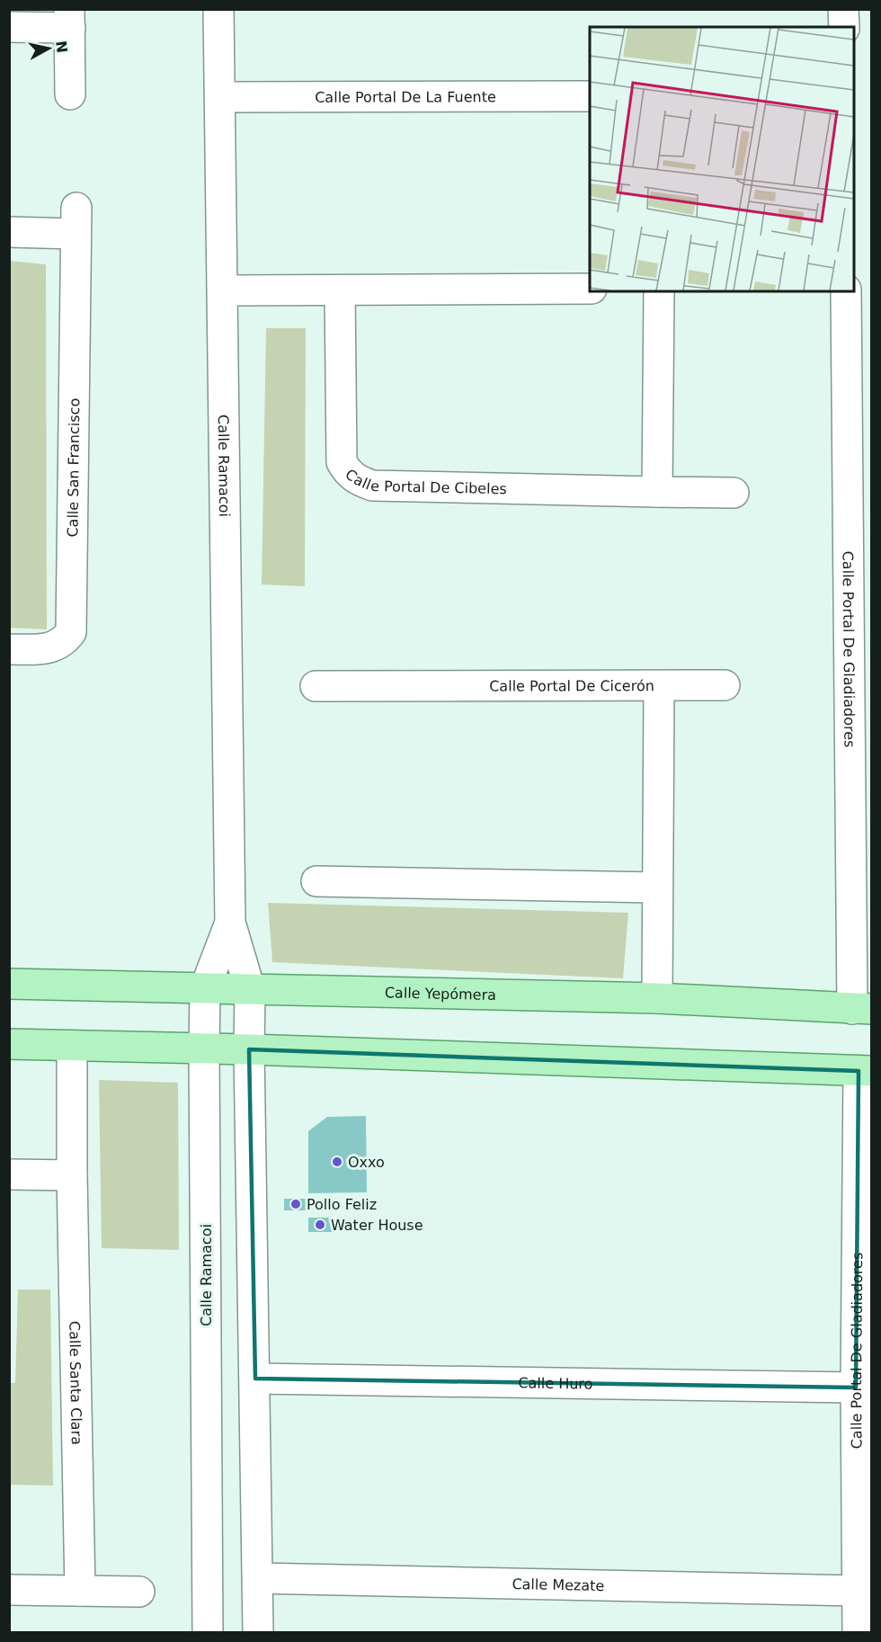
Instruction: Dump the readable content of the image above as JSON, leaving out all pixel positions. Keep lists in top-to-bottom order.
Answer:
{
  "streets": {
    "main road": ["Calle Yepómera"],
    "street": [
      "Calle Portal De La Fuente",
      "Calle Ramacoi",
      "Calle San Francisco",
      "Calle Portal De Cibeles",
      "Calle Portal De Gladiadores",
      "Calle Portal De Cicerón",
      "Calle Santa Clara",
      "Calle Huro",
      "Calle Mezate"
    ]
  },
  "crossings": [
    ["Calle Portal De La Fuente", "Calle Ramacoi"],
    ["Calle Ramacoi", "Calle Yepómera"],
    ["Calle Ramacoi", "Calle Huro"],
    ["Calle Ramacoi", "Calle Mezate"],
    ["Calle Portal De Gladiadores", "Calle Yepómera"],
    ["Calle Portal De Gladiadores", "Calle Huro"],
    ["Calle Portal De Gladiadores", "Calle Mezate"],
    ["Calle Portal De Cicerón", "Calle Yepómera"]
  ],
  "places": ["Oxxo", "Pollo Feliz", "Water House"],
  "north": "right"
}
